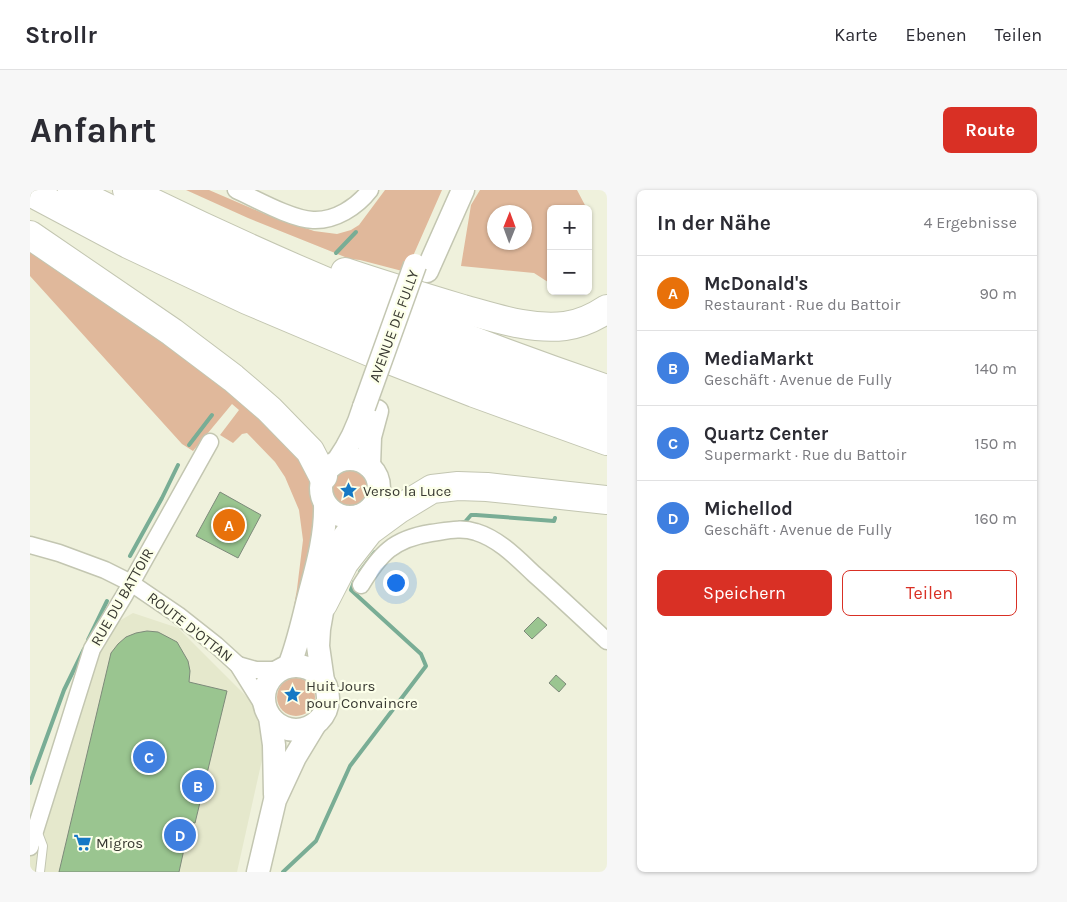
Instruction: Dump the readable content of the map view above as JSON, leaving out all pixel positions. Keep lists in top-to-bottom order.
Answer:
{
  "streets": {
    "main road": ["AVENUE DE FULLY"],
    "street": ["RUE DU BATTOIR", "ROUTE D'OTTAN"]
  },
  "crossings": [
    ["RUE DU BATTOIR", "ROUTE D'OTTAN"]
  ],
  "places": {
    "place": ["Verso la Luce", "Huit Jours pour Convaincre"],
    "supermarket": ["Migros"]
  },
  "north": "top",
  "page": {
    "header": "Strollr",
    "nav": ["Karte", "Ebenen", "Teilen"],
    "buttons": [
      "Route",
      ["Speichern", "Teilen"]
    ],
    "title": "Anfahrt",
    "heading": ["In der Nähe", "4 Ergebnisse"],
    "map_buttons": ["+", "−"],
    "list": [
      {
        "mark": "A",
        "name": "McDonald's",
        "note": "Restaurant · Rue du Battoir",
        "value": "90 m"
      },
      {
        "mark": "B",
        "name": "MediaMarkt",
        "note": "Geschäft · Avenue de Fully",
        "value": "140 m"
      },
      {
        "mark": "C",
        "name": "Quartz Center",
        "note": "Supermarkt · Rue du Battoir",
        "value": "150 m"
      },
      {
        "mark": "D",
        "name": "Michellod",
        "note": "Geschäft · Avenue de Fully",
        "value": "160 m"
      }
    ],
    "pins": [
      "A",
      "C",
      "B",
      "D"
    ]
  }
}
